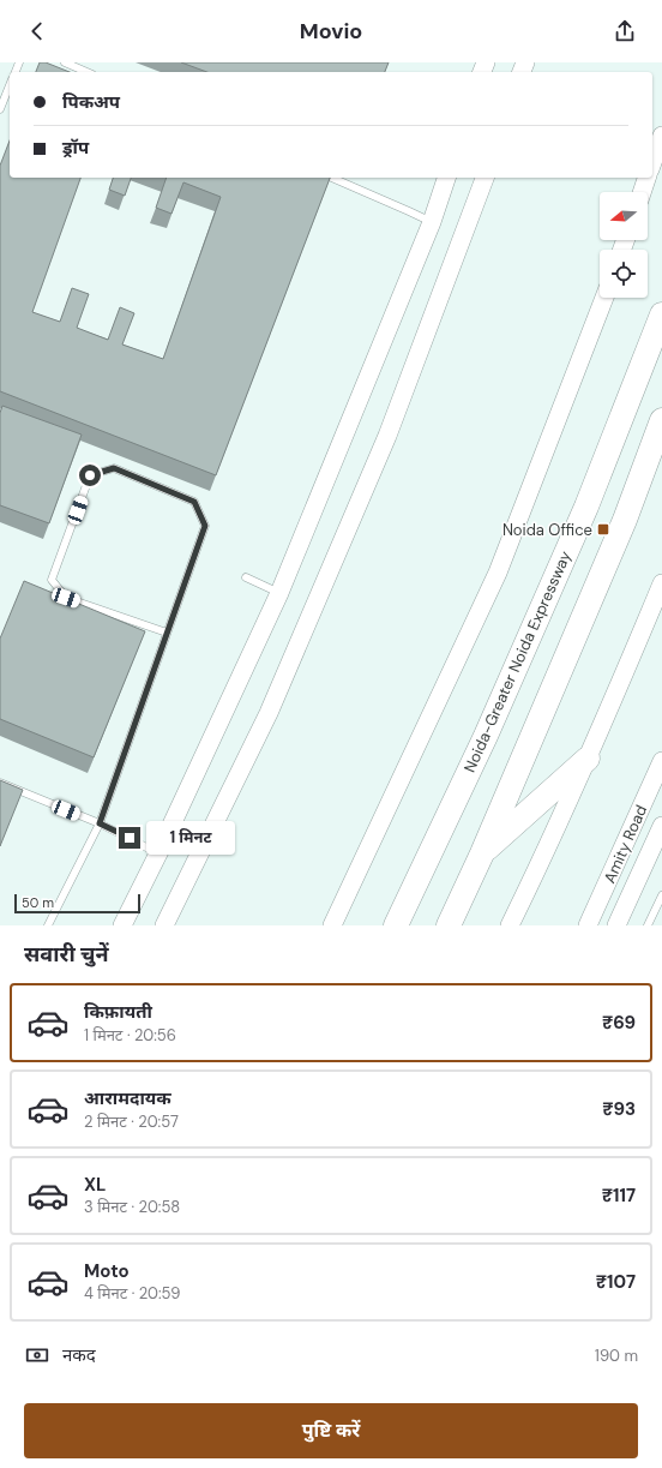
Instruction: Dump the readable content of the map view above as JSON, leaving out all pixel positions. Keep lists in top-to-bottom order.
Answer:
{
  "streets": {
    "highway": ["Noida-Greater Noida Expressway"],
    "street": ["Amity Road"]
  },
  "places": {
    "transit": ["Noida Office"]
  },
  "scale_bar": "50 m",
  "north": "left",
  "page": {
    "header": "Movio",
    "banner": ["पिकअप", "ड्रॉप"],
    "bubble": "1 मिनट",
    "scale": "50 m",
    "heading": "सवारी चुनें",
    "list": [
      {
        "name": "किफ़ायती",
        "note": "1 मिनट · 20:56",
        "value": "₹69"
      },
      {
        "name": "आरामदायक",
        "note": "2 मिनट · 20:57",
        "value": "₹93"
      },
      {
        "name": "XL",
        "note": "3 मिनट · 20:58",
        "value": "₹117"
      },
      {
        "name": "Moto",
        "note": "4 मिनट · 20:59",
        "value": "₹107"
      }
    ],
    "pay": ["नकद", "190 m"],
    "buttons": "पुष्टि करें"
  }
}
